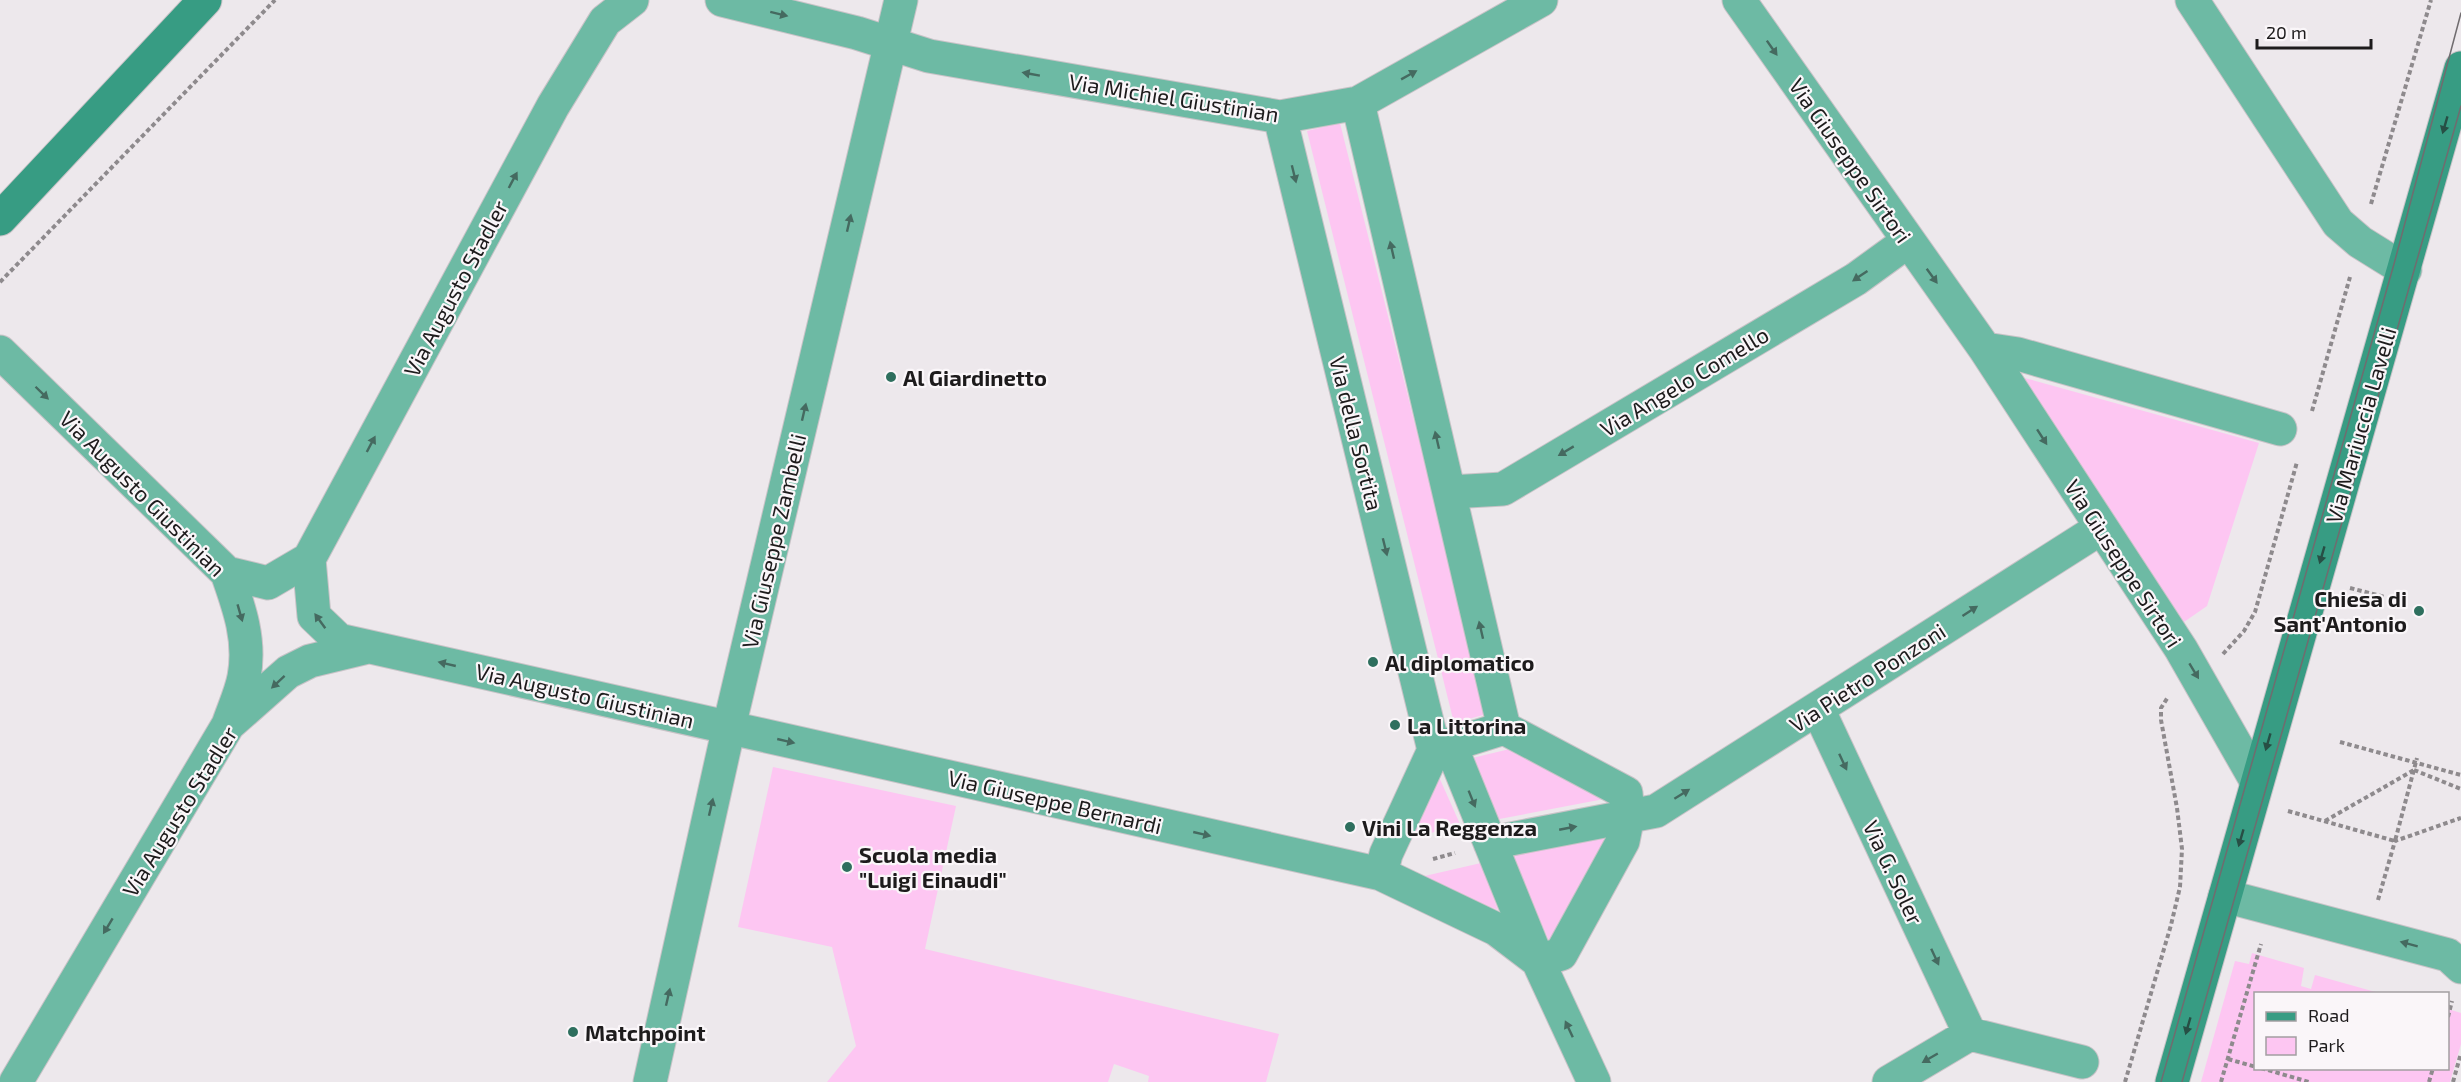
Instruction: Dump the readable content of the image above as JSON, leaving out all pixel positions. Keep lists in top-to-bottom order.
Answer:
{
  "streets": {
    "street": [
      "Via Michiel Giustinian",
      "Via Giuseppe Sirtori",
      "Via Augusto Stadler",
      "Via Angelo Comello",
      "Via Mariuccia Lavelli",
      "Via della Sortita",
      "Via Augusto Giustinian",
      "Via Giuseppe Zambelli",
      "Via Pietro Ponzoni",
      "Via Giuseppe Bernardi",
      "Via G. Soler"
    ]
  },
  "crossings": [
    ["Via Michiel Giustinian", "Via della Sortita"],
    ["Via Michiel Giustinian", "Via Giuseppe Zambelli"],
    ["Via Giuseppe Sirtori", "Via Angelo Comello"],
    ["Via Giuseppe Sirtori", "Via Mariuccia Lavelli"],
    ["Via Giuseppe Sirtori", "Via Pietro Ponzoni"],
    ["Via Augusto Stadler", "Via Augusto Giustinian"],
    ["Via della Sortita", "Via Pietro Ponzoni"],
    ["Via della Sortita", "Via Giuseppe Bernardi"],
    ["Via Augusto Giustinian", "Via Giuseppe Zambelli"],
    ["Via Augusto Giustinian", "Via Giuseppe Bernardi"],
    ["Via Giuseppe Zambelli", "Via Giuseppe Bernardi"],
    ["Via Pietro Ponzoni", "Via G. Soler"]
  ],
  "one_way": [
    "Via Giuseppe Sirtori",
    "Via Angelo Comello",
    "Via Mariuccia Lavelli",
    "Via Giuseppe Zambelli",
    "Via Pietro Ponzoni",
    "Via Giuseppe Bernardi",
    "Via G. Soler"
  ],
  "places": [
    "Al Giardinetto",
    "Chiesa di Sant'Antonio",
    "Al diplomatico",
    "La Littorina",
    "Vini La Reggenza",
    "Scuola media \"Luigi Einaudi\"",
    "Matchpoint"
  ],
  "legend": ["Road", "Park"],
  "scale_bar": "20 m"
}
